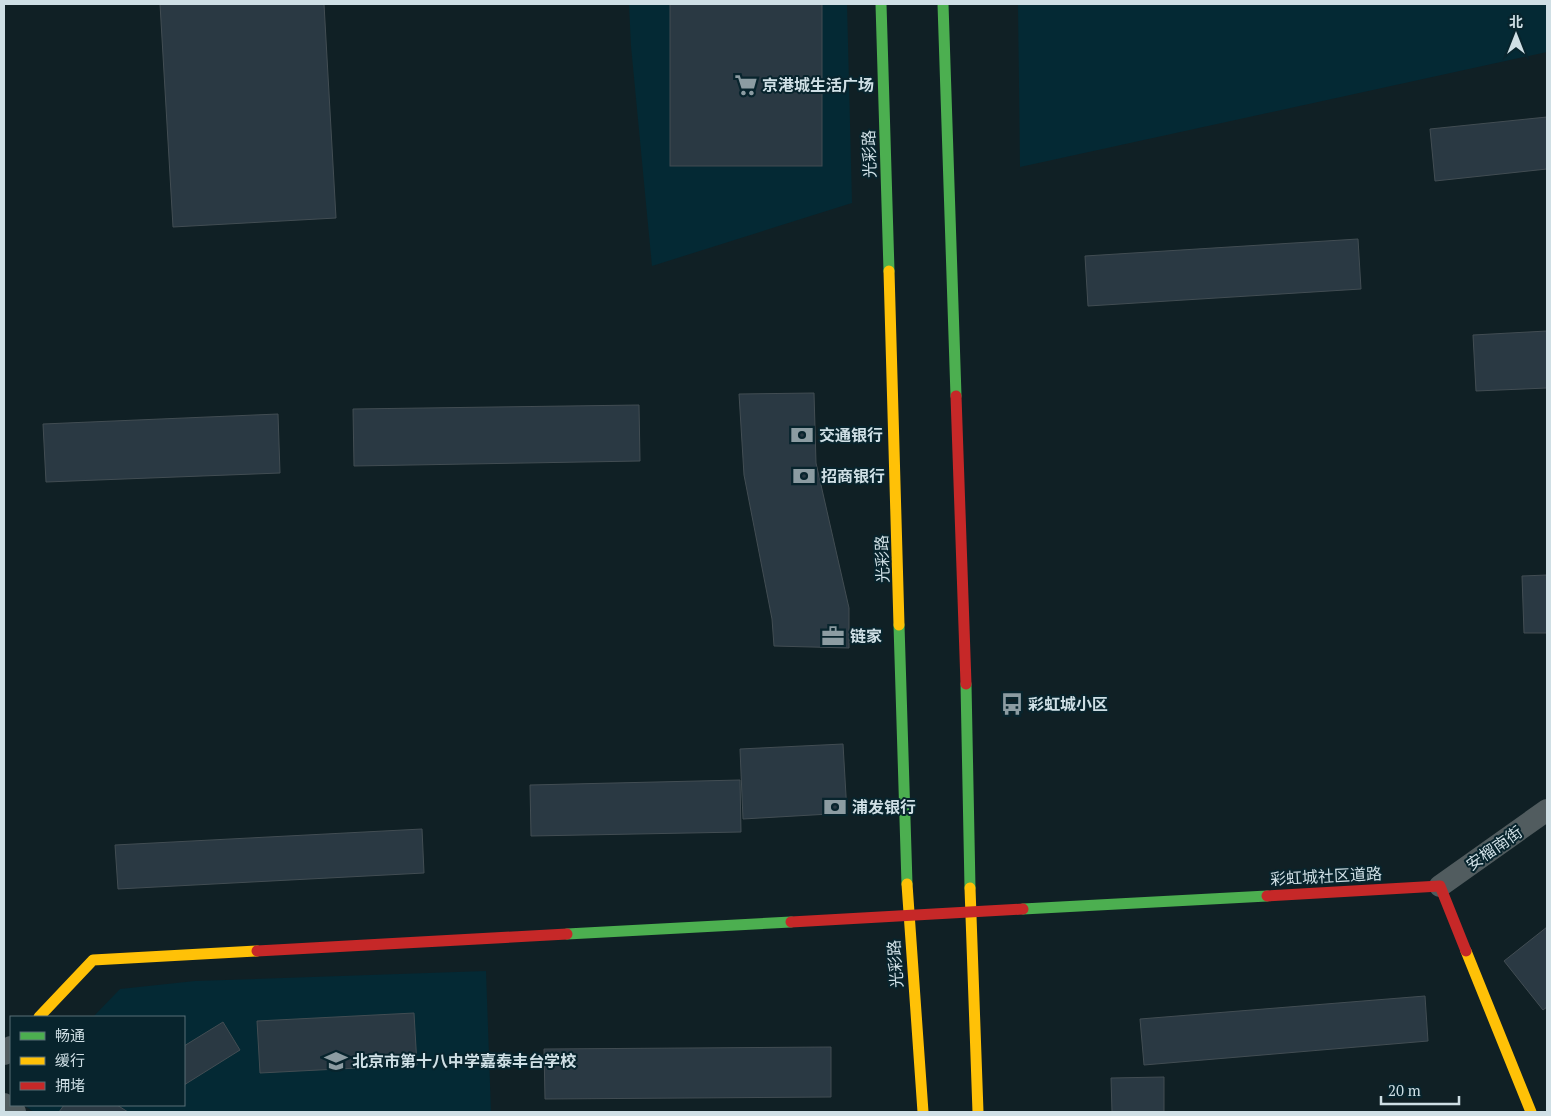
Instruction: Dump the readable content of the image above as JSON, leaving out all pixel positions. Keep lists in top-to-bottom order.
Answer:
{
  "streets": {
    "main road": ["光彩路", "彩虹城社区道路"],
    "street": ["安榴南街"]
  },
  "crossings": [
    ["光彩路", "彩虹城社区道路"],
    ["安榴南街", "彩虹城社区道路"]
  ],
  "places": {
    "supermarket": ["京港城生活广场"],
    "bank": ["交通银行", "招商银行", "浦发银行"],
    "office": ["链家"],
    "bus stop": ["彩虹城小区"],
    "school or university": ["北京市第十八中学嘉泰丰台学校"]
  },
  "legend": ["畅通", "缓行", "拥堵"],
  "scale_bar": "20 m",
  "north": "top"
}
